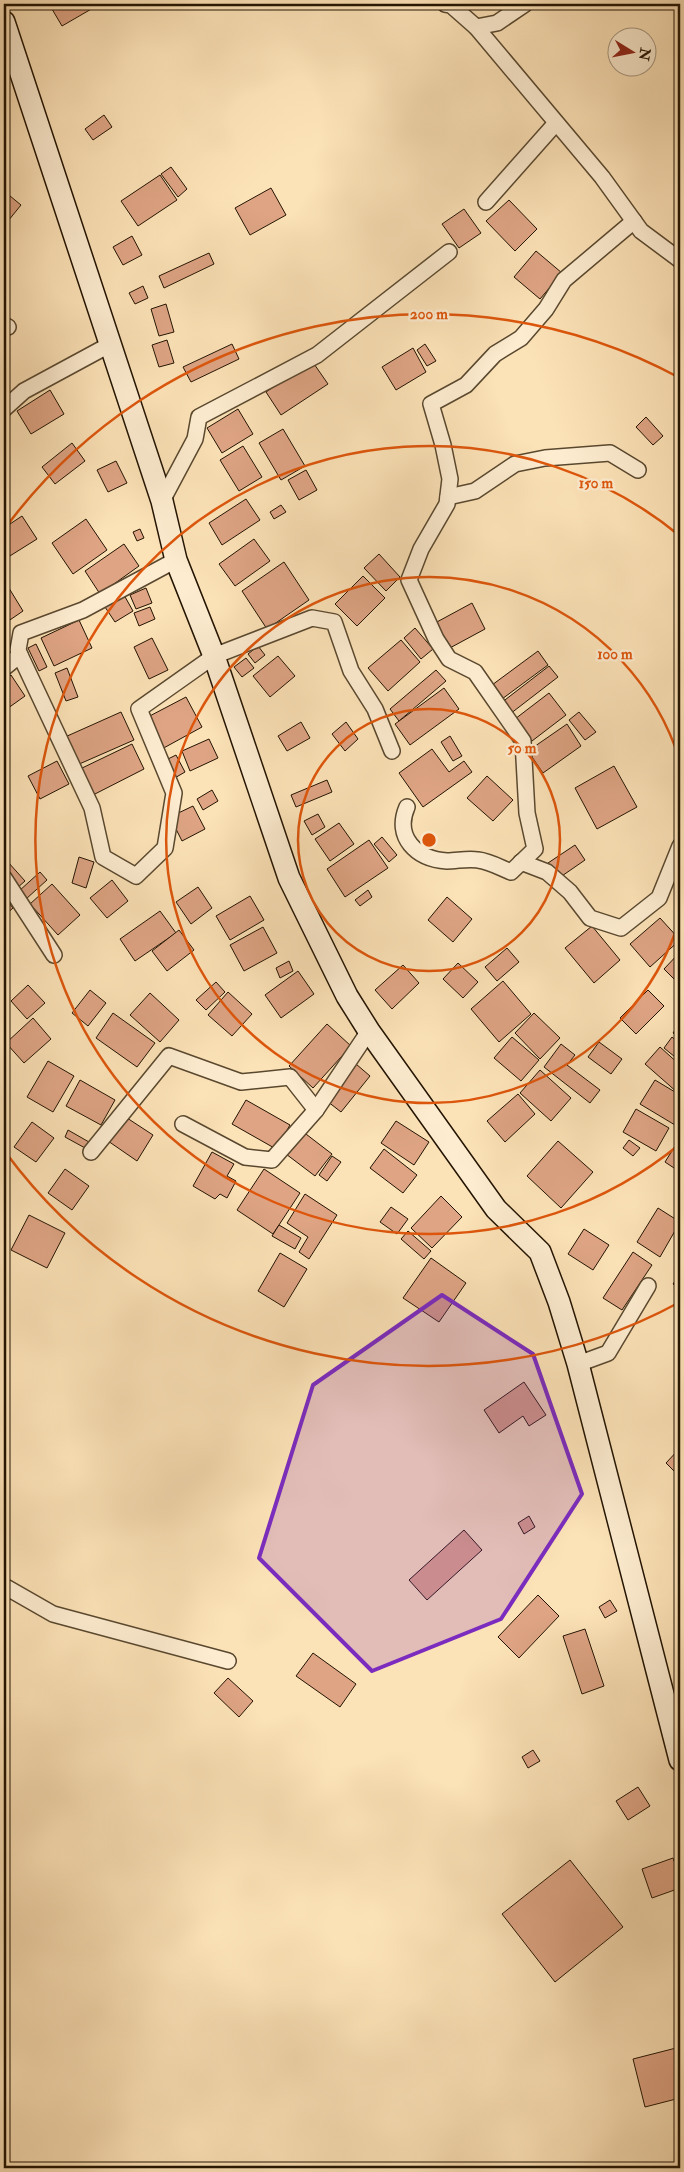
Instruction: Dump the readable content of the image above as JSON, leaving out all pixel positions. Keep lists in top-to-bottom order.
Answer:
{
  "north": "right",
  "rings": [
    "200 m",
    "150 m",
    "100 m",
    "50 m"
  ]
}
